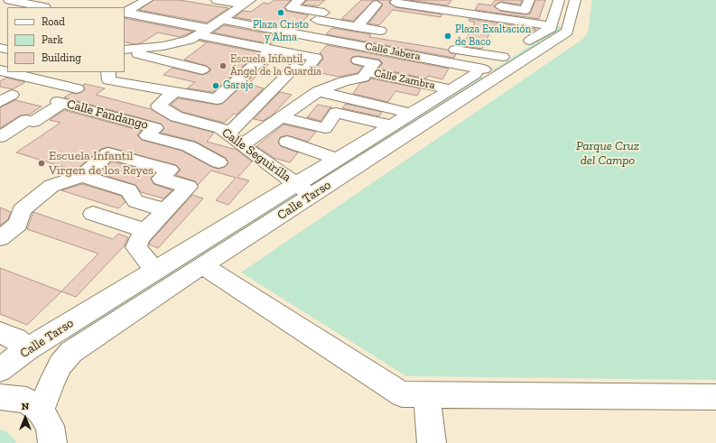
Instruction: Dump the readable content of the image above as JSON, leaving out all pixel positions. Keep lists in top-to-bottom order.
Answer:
{
  "streets": {
    "street": [
      "Calle Jabera",
      "Calle Zambra",
      "Calle Fandango",
      "Calle Seguirilla",
      "Calle Tarso"
    ]
  },
  "crossings": [
    ["Calle Jabera", "Calle Tarso"],
    ["Calle Zambra", "Calle Seguirilla"],
    ["Calle Zambra", "Calle Tarso"],
    ["Calle Seguirilla", "Calle Tarso"]
  ],
  "parks": ["Parque Cruz del Campo"],
  "places": [
    "Plaza Cristo y Alma",
    "Plaza Exaltación de Baco",
    "Escuela Infantil Ángel de la Guardia",
    "Garaje",
    "Escuela Infantil Virgen de los Reyes"
  ],
  "legend": ["Road", "Park", "Building"],
  "north": "top"
}
